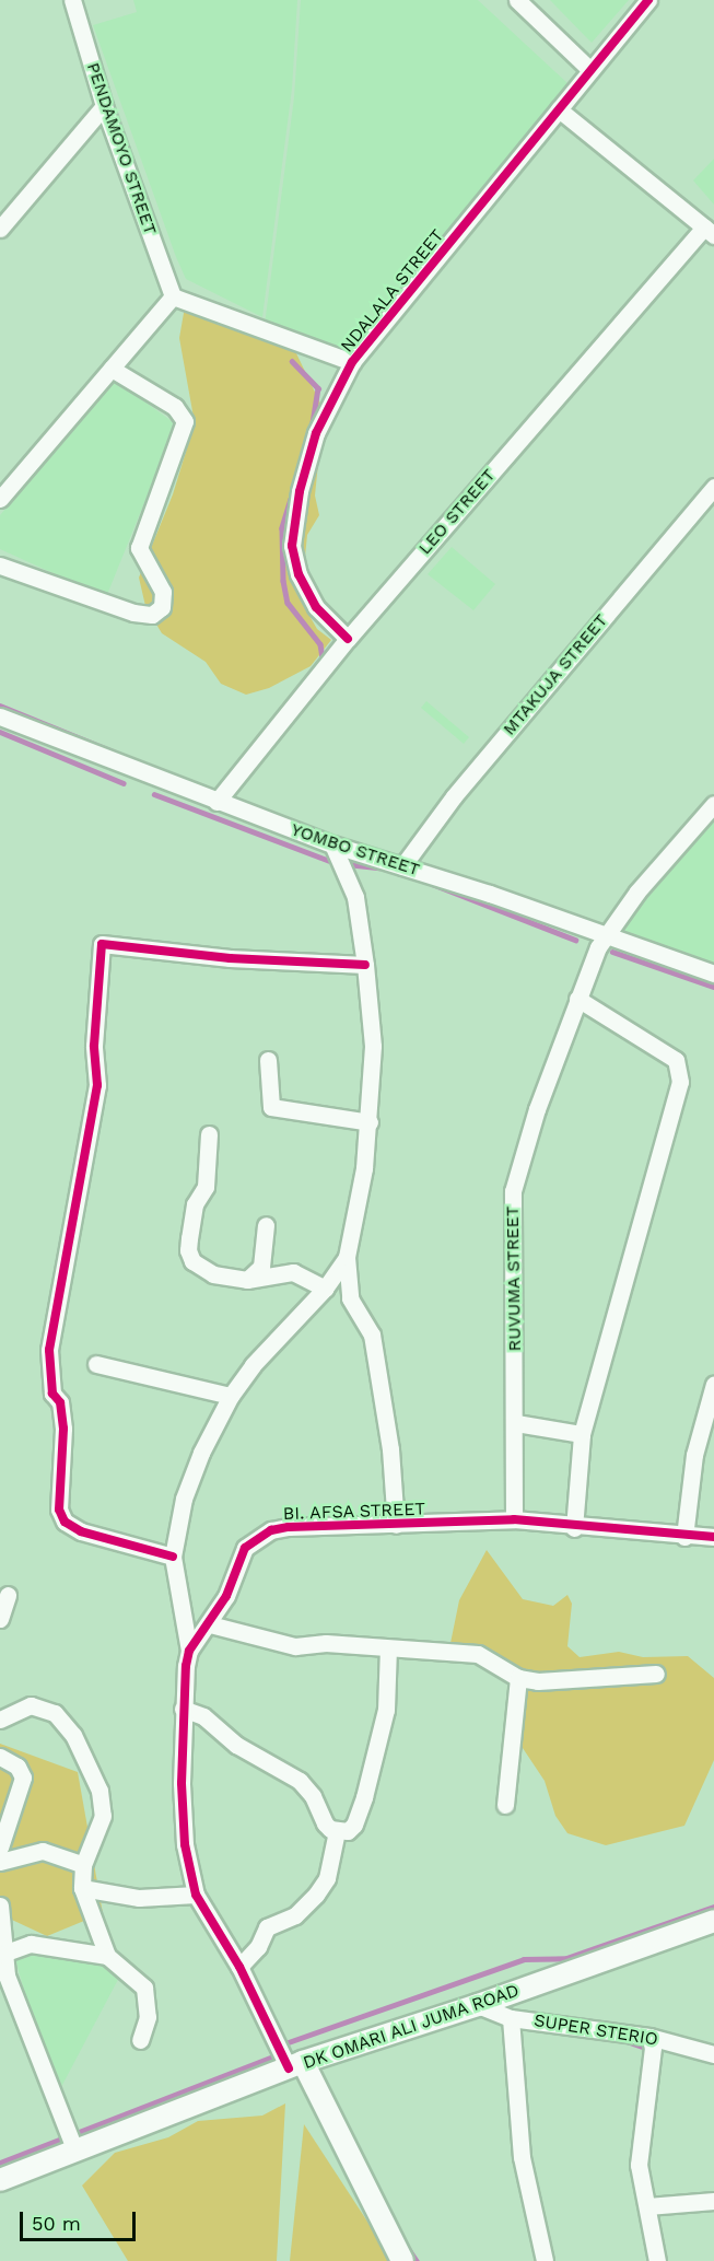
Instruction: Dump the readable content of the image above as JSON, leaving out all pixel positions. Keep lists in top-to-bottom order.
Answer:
{
  "streets": {
    "street": [
      "PENDAMOYO STREET",
      "NDALALA STREET",
      "LEO STREET",
      "MTAKUJA STREET",
      "YOMBO STREET",
      "RUVUMA STREET",
      "BI. AFSA STREET",
      "DK OMARI ALI JUMA ROAD",
      "SUPER STERIO"
    ]
  },
  "crossings": [
    ["PENDAMOYO STREET", "NDALALA STREET"],
    ["NDALALA STREET", "LEO STREET"],
    ["LEO STREET", "YOMBO STREET"],
    ["MTAKUJA STREET", "YOMBO STREET"],
    ["YOMBO STREET", "RUVUMA STREET"],
    ["RUVUMA STREET", "BI. AFSA STREET"],
    ["DK OMARI ALI JUMA ROAD", "SUPER STERIO"]
  ],
  "scale_bar": "50 m"
}
